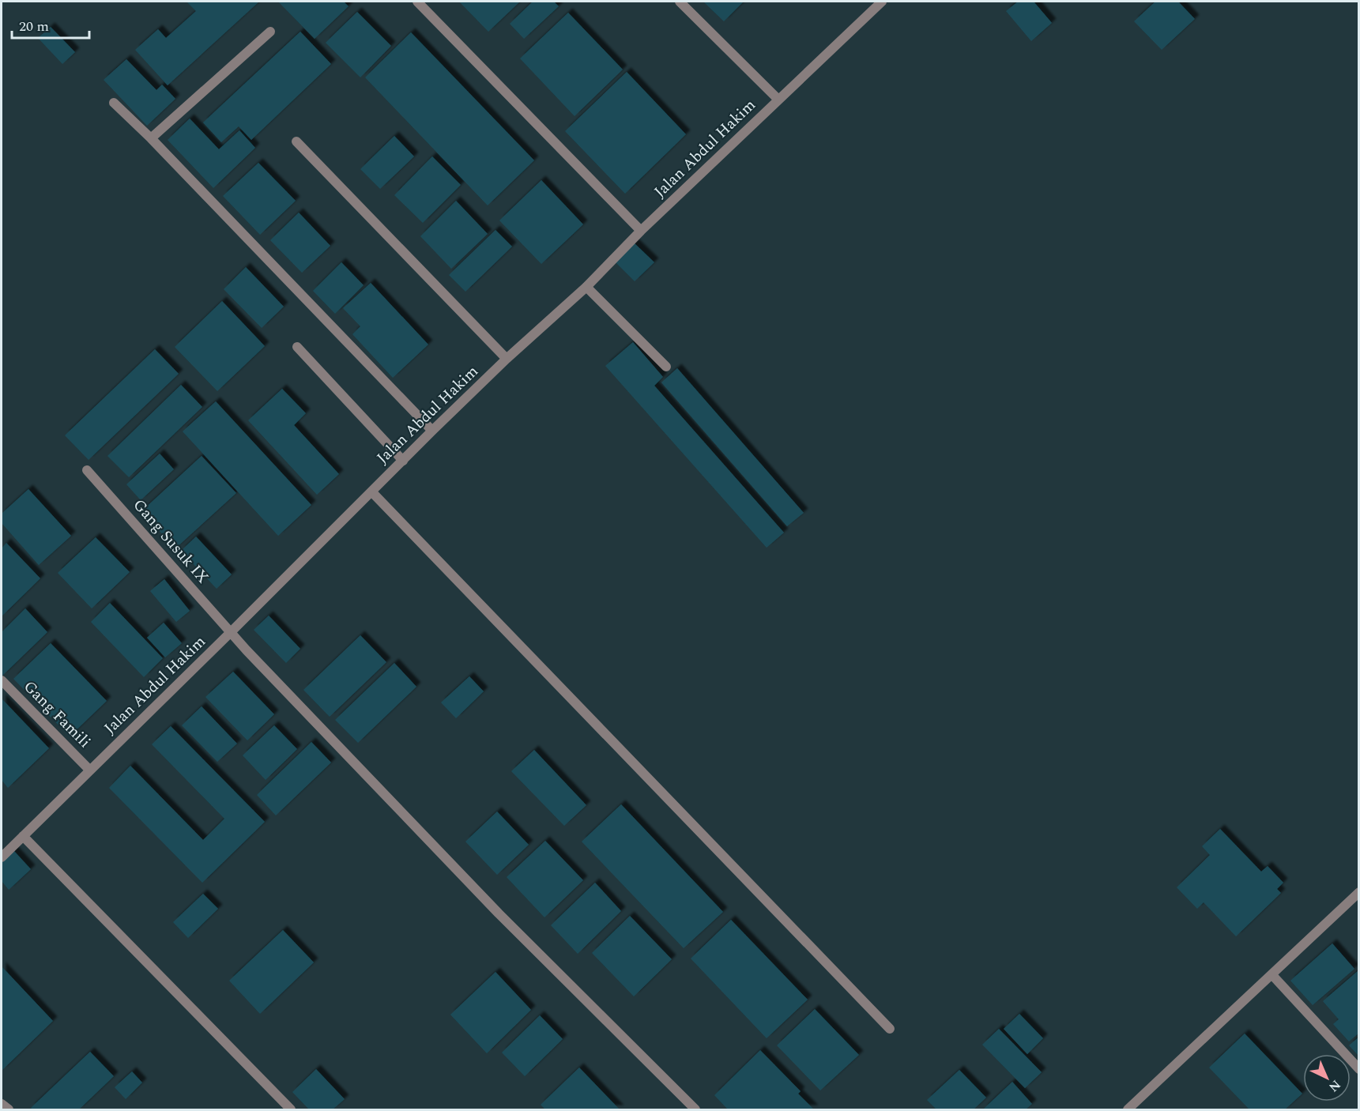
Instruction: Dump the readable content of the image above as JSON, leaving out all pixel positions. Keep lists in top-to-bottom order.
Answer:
{
  "streets": {
    "street": ["Jalan Abdul Hakim", "Gang Susuk IX", "Gang Famili"]
  },
  "crossings": [
    ["Jalan Abdul Hakim", "Gang Susuk IX"],
    ["Jalan Abdul Hakim", "Gang Famili"]
  ],
  "scale_bar": "20 m",
  "north": "bottom right"
}
